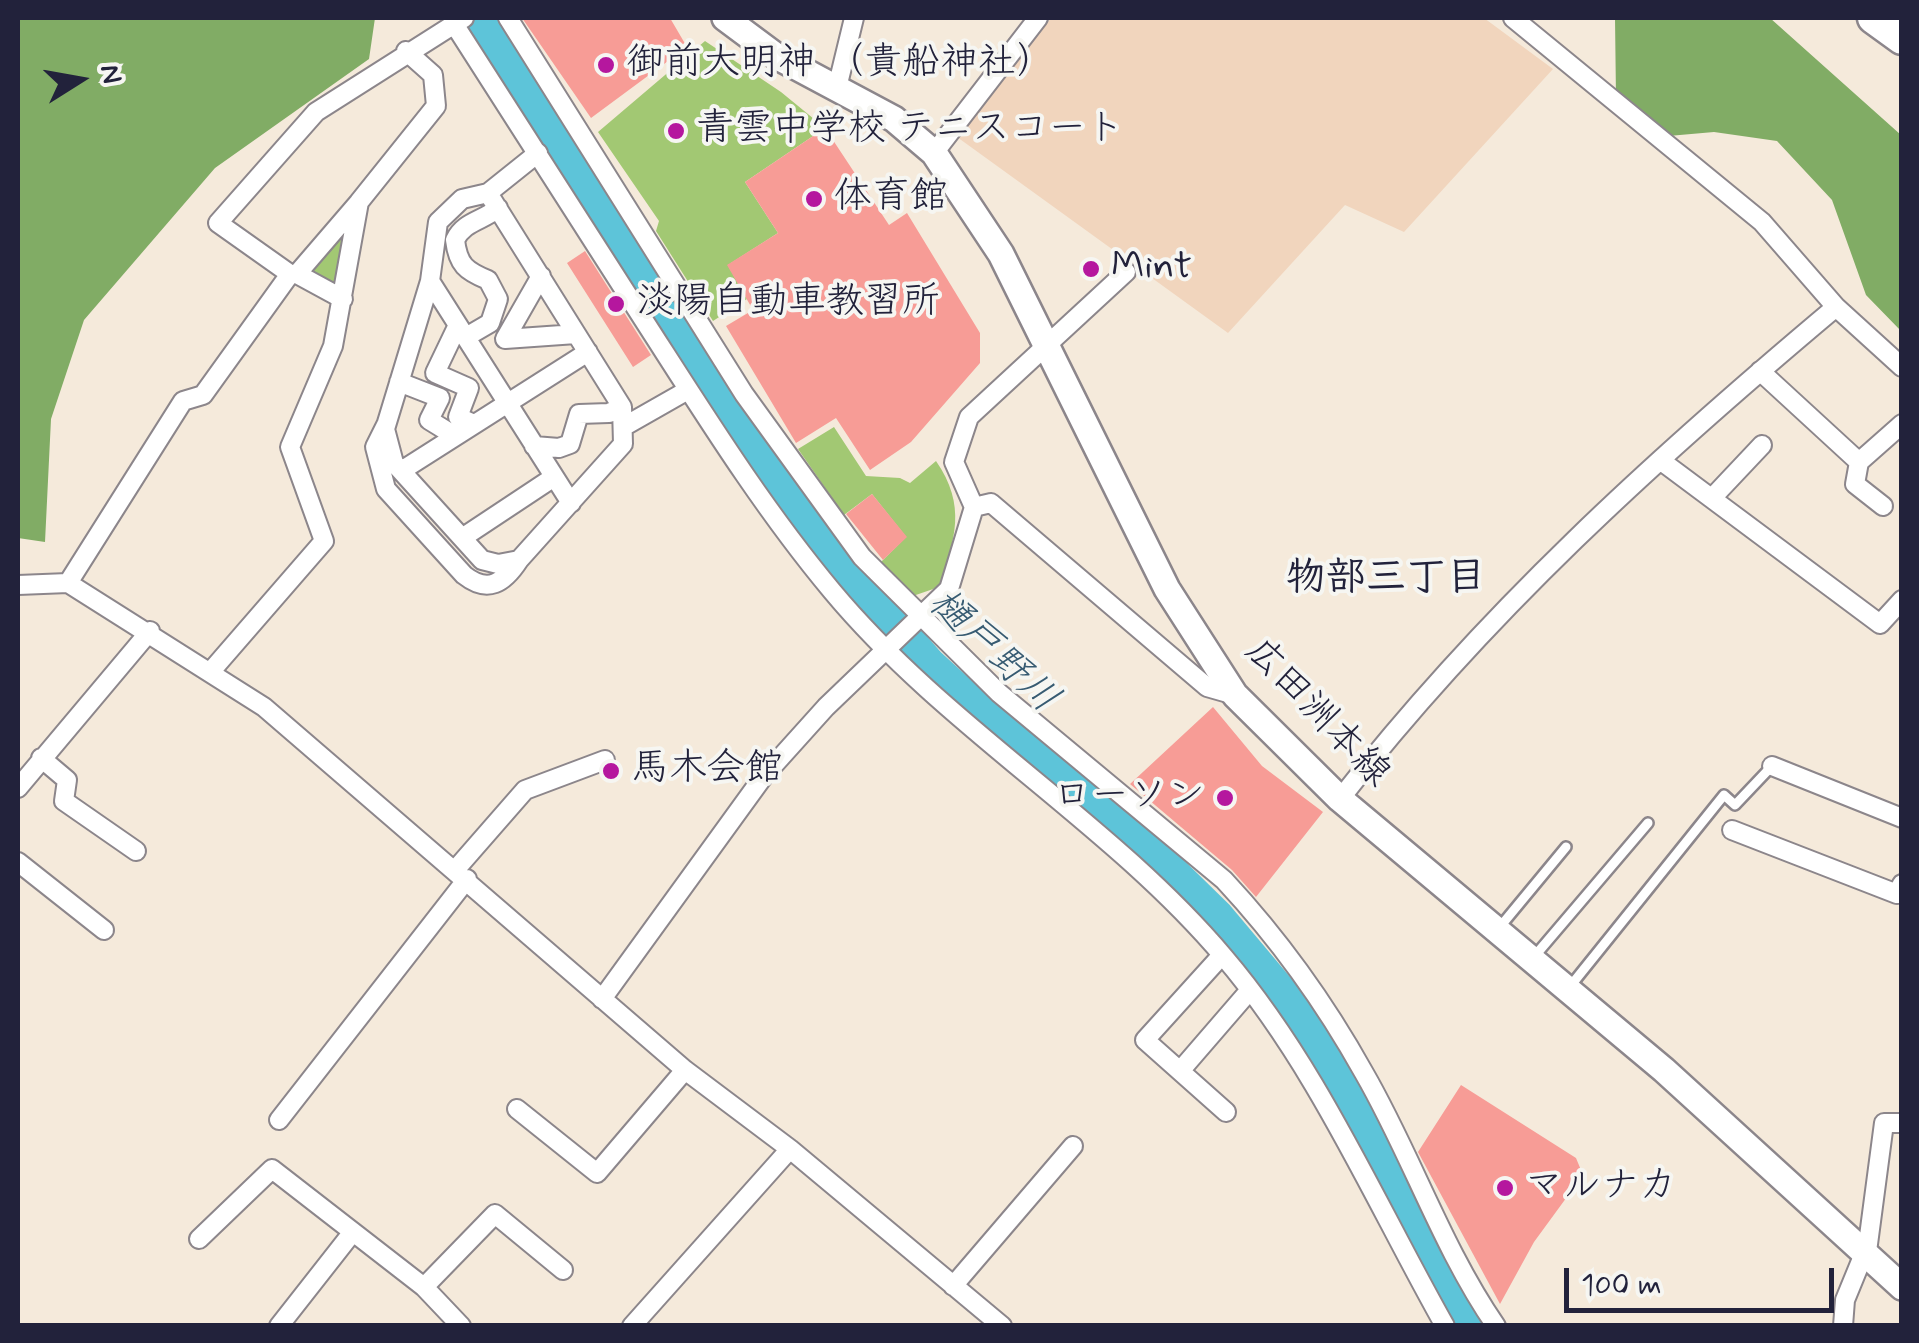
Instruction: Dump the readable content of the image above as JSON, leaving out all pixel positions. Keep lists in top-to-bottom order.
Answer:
{
  "streets": {
    "main road": ["広田洲本線"]
  },
  "districts": ["物部三丁目"],
  "water": ["樋戸野川"],
  "places": [
    "御前大明神 （貴船神社）",
    "青雲中学校 テニスコート",
    "体育館",
    "Mint",
    "淡陽自動車教習所",
    "馬木会館",
    "ローソン",
    "マルナカ"
  ],
  "scale_bar": "100 m",
  "north": "right"
}
